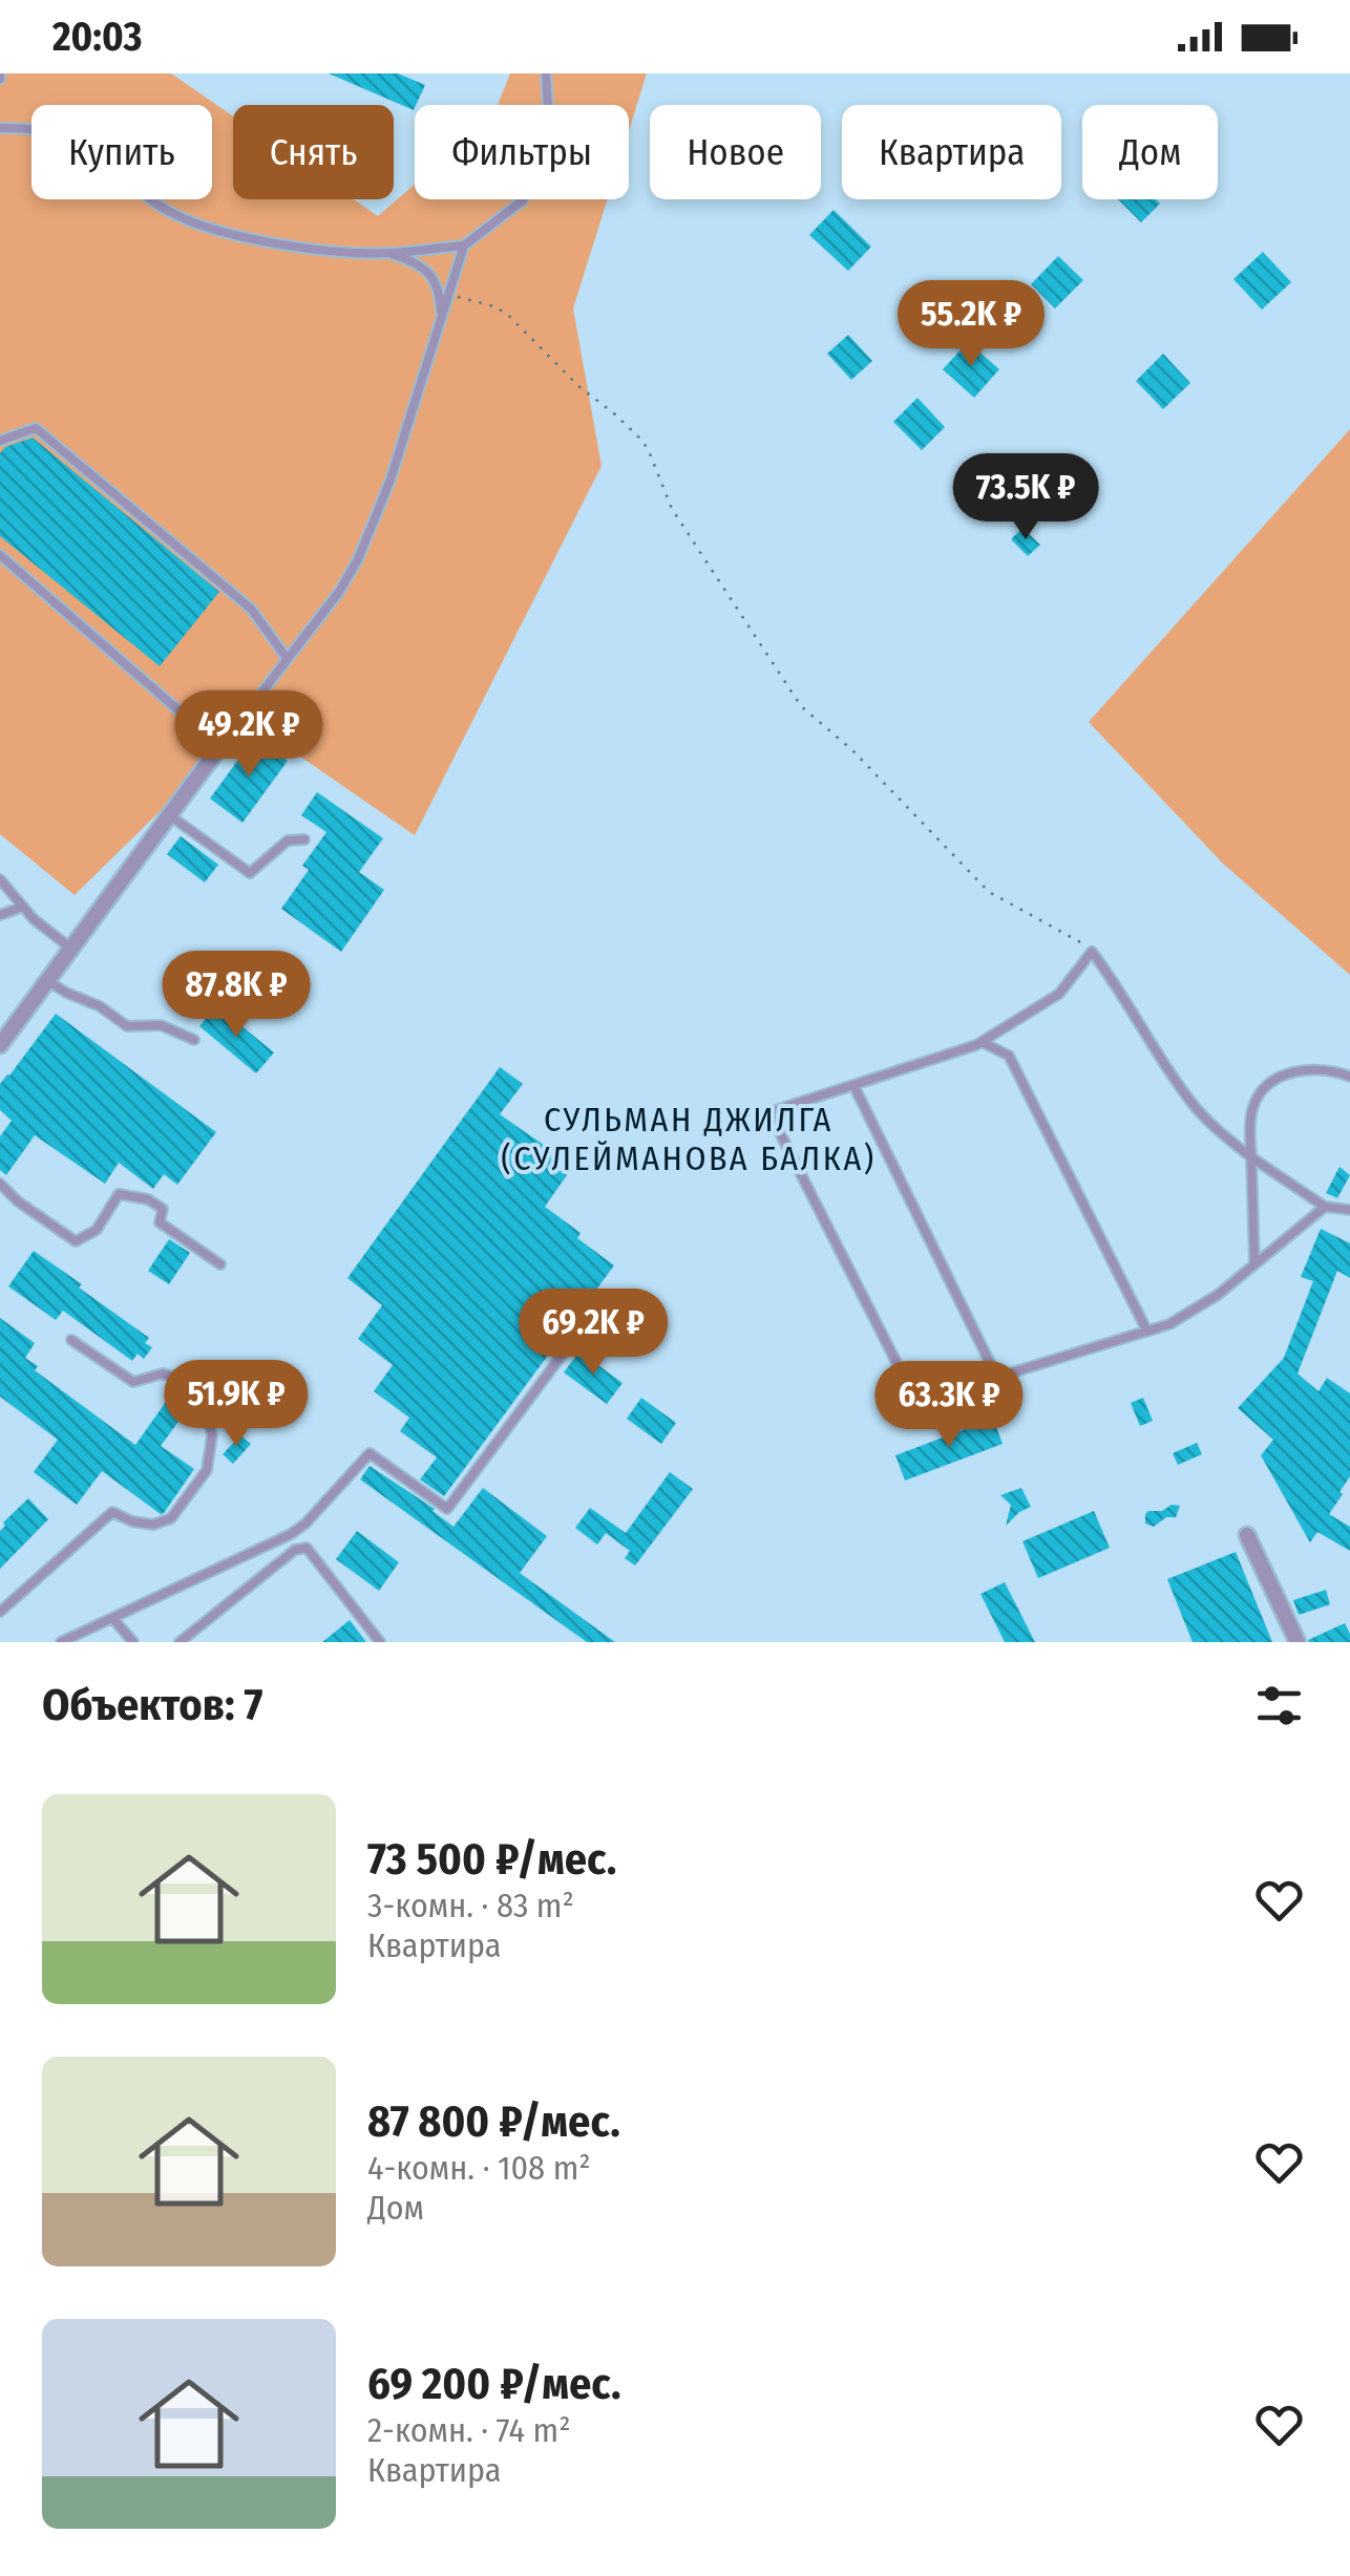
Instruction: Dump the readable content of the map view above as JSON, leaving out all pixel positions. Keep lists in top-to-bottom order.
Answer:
{
  "districts": ["СУЛЬМАН ДЖИЛГА (СУЛЕЙМАНОВА БАЛКА)"],
  "page": {
    "status": "20:03",
    "chip": [
      "Купить",
      "Снять",
      "Фильтры",
      "Новое",
      "Квартира",
      "Дом"
    ],
    "price": [
      "55.2K ₽",
      "73.5K ₽",
      "49.2K ₽",
      "87.8K ₽",
      "69.2K ₽",
      "51.9K ₽",
      "63.3K ₽"
    ],
    "heading": "Объектов: 7",
    "list": [
      {
        "name": "73 500 ₽/мес.",
        "note": "3-комн. · 83 m² · Квартира"
      },
      {
        "name": "87 800 ₽/мес.",
        "note": "4-комн. · 108 m² · Дом"
      },
      {
        "name": "69 200 ₽/мес.",
        "note": "2-комн. · 74 m² · Квартира"
      }
    ]
  }
}
